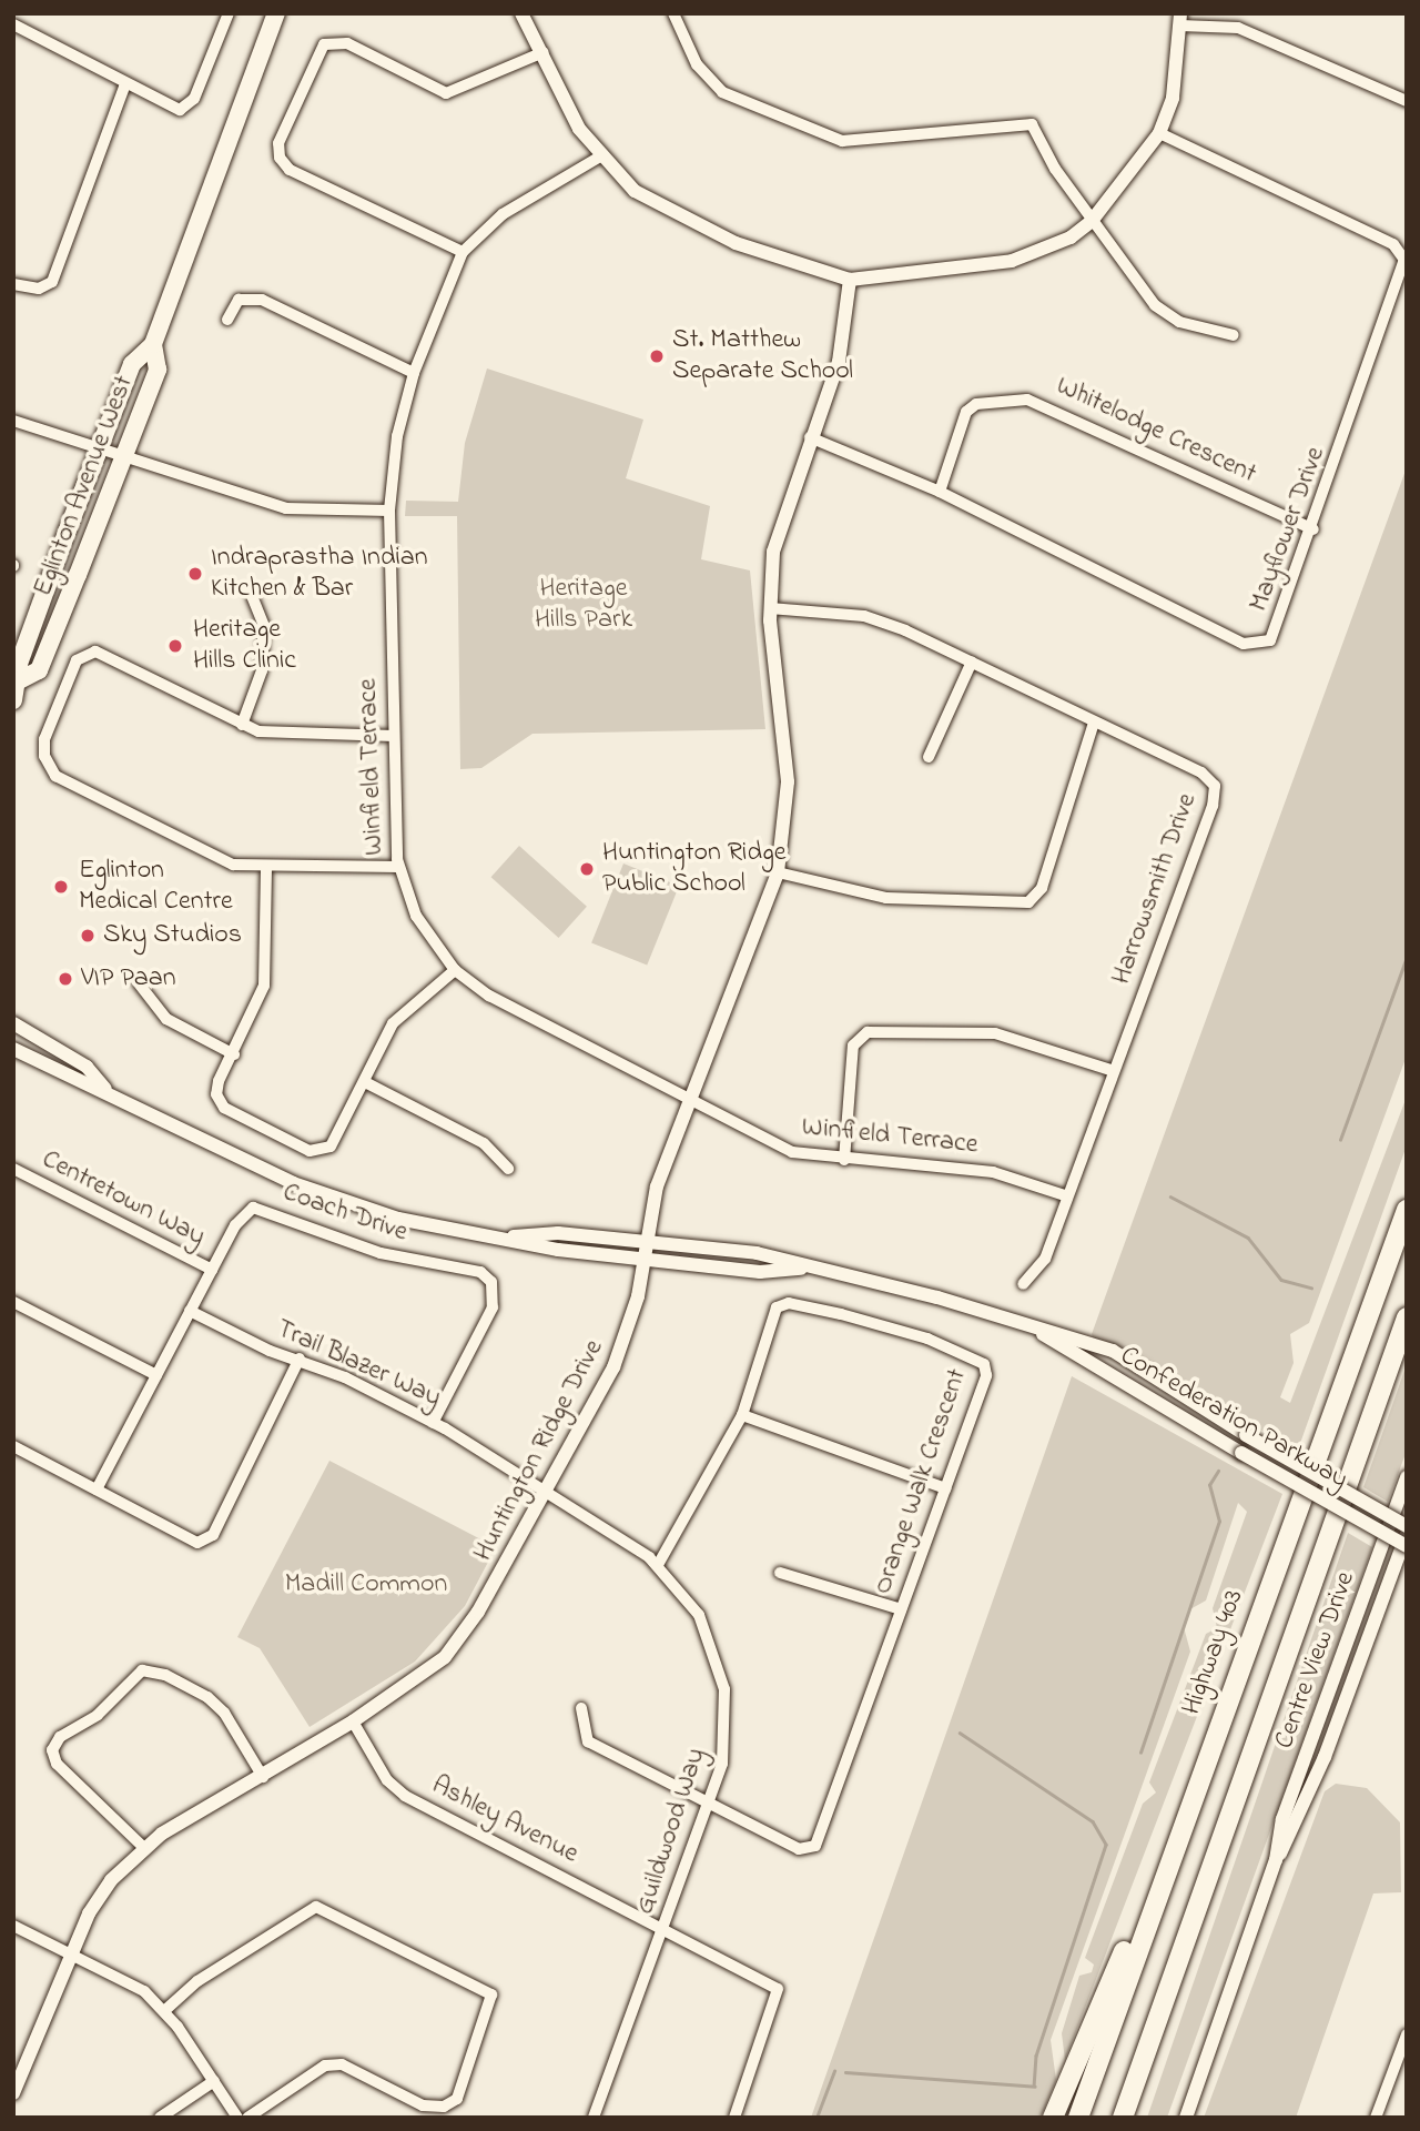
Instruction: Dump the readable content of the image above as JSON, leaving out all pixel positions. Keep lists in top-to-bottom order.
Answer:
{
  "streets": {
    "highway": ["Highway 403"],
    "main road": ["Eglinton Avenue West"],
    "street": [
      "Whitelodge Crescent",
      "Mayflower Drive",
      "Winfield Terrace",
      "Harrowsmith Drive",
      "Centretown Way",
      "Coach Drive",
      "Trail Blazer Way",
      "Confederation Parkway",
      "Huntington Ridge Drive",
      "Orange Walk Crescent",
      "Centre View Drive",
      "Ashley Avenue",
      "Guildwood Way"
    ]
  },
  "crossings": [
    ["Whitelodge Crescent", "Mayflower Drive"],
    ["Mayflower Drive", "Huntington Ridge Drive"],
    ["Winfield Terrace", "Harrowsmith Drive"],
    ["Winfield Terrace", "Huntington Ridge Drive"],
    ["Harrowsmith Drive", "Huntington Ridge Drive"],
    ["Centretown Way", "Coach Drive"],
    ["Coach Drive", "Trail Blazer Way"],
    ["Trail Blazer Way", "Huntington Ridge Drive"],
    ["Trail Blazer Way", "Guildwood Way"],
    ["Confederation Parkway", "Huntington Ridge Drive"],
    ["Huntington Ridge Drive", "Ashley Avenue"],
    ["Huntington Ridge Drive", "Guildwood Way"],
    ["Orange Walk Crescent", "Guildwood Way"],
    ["Ashley Avenue", "Guildwood Way"]
  ],
  "parks": ["Heritage Hills Park", "Madill Common"],
  "places": [
    "St. Matthew Separate School",
    "Indraprastha Indian Kitchen & Bar",
    "Heritage Hills Clinic",
    "Huntington Ridge Public School",
    "Eglinton Medical Centre",
    "Sky Studios",
    "VIP Paan"
  ]
}
